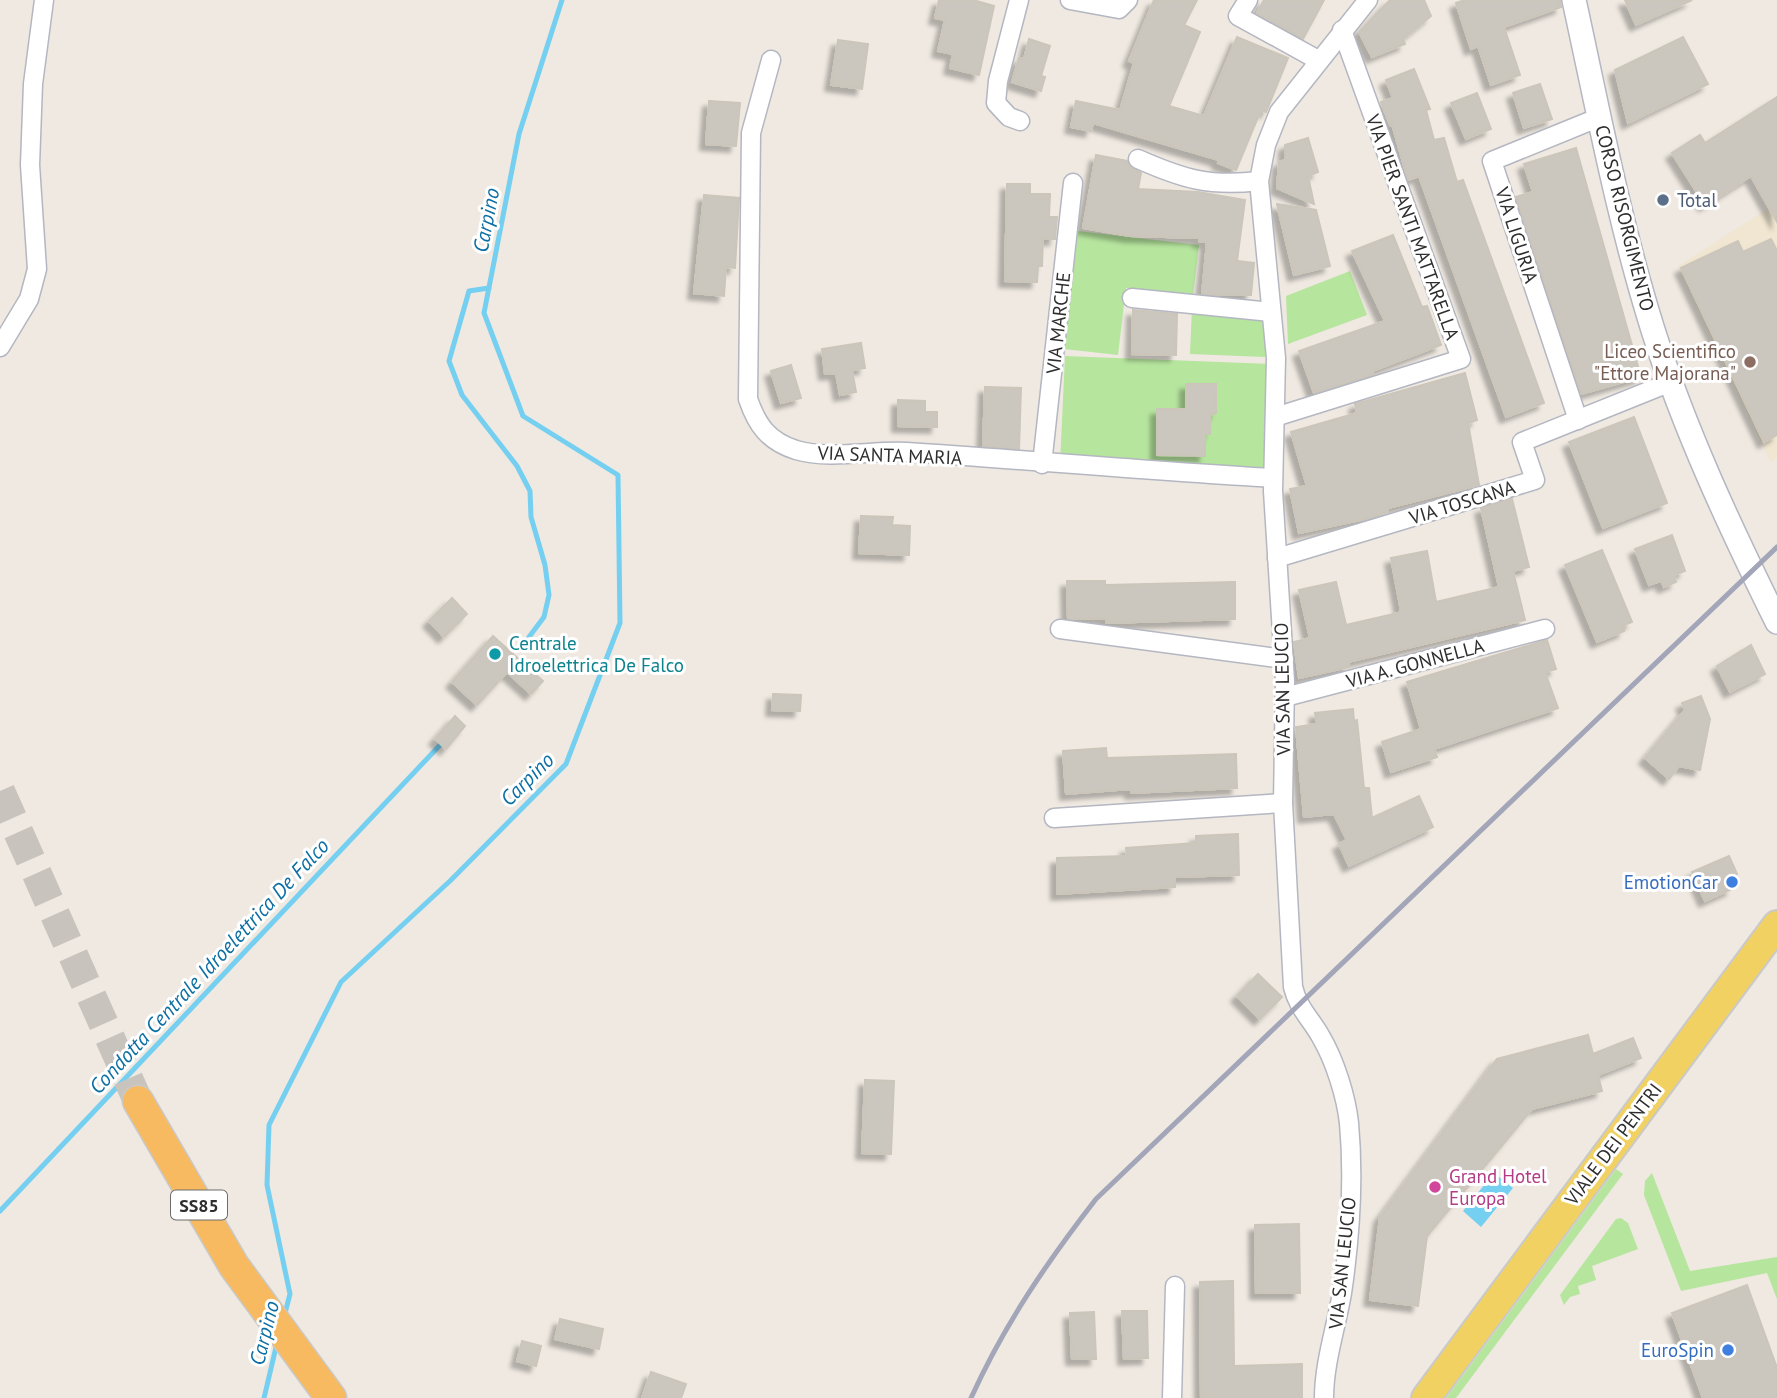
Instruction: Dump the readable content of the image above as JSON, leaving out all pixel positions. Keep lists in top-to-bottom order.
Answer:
{
  "streets": {
    "highway": ["SS85"],
    "main road": ["VIALE DEI PENTRI"],
    "street": [
      "CORSO RISORGIMENTO",
      "VIA PIER SANTI MATTARELLA",
      "VIA LIGURIA",
      "VIA MARCHE",
      "VIA SANTA MARIA",
      "VIA TOSCANA",
      "VIA A. GONNELLA",
      "VIA SAN LEUCIO"
    ]
  },
  "crossings": [
    ["CORSO RISORGIMENTO", "VIA LIGURIA"],
    ["CORSO RISORGIMENTO", "VIA TOSCANA"],
    ["VIA PIER SANTI MATTARELLA", "VIA SAN LEUCIO"],
    ["VIA LIGURIA", "VIA TOSCANA"],
    ["VIA MARCHE", "VIA SANTA MARIA"],
    ["VIA SANTA MARIA", "VIA SAN LEUCIO"],
    ["VIA TOSCANA", "VIA SAN LEUCIO"],
    ["VIA A. GONNELLA", "VIA SAN LEUCIO"]
  ],
  "water": ["Carpino", "Condotta Centrale Idroelettrica De Falco"],
  "places": [
    "Total",
    "Liceo Scientifico \"Ettore Majorana\"",
    "Centrale Idroelettrica De Falco",
    "EmotionCar",
    "Grand Hotel Europa",
    "EuroSpin"
  ]
}
